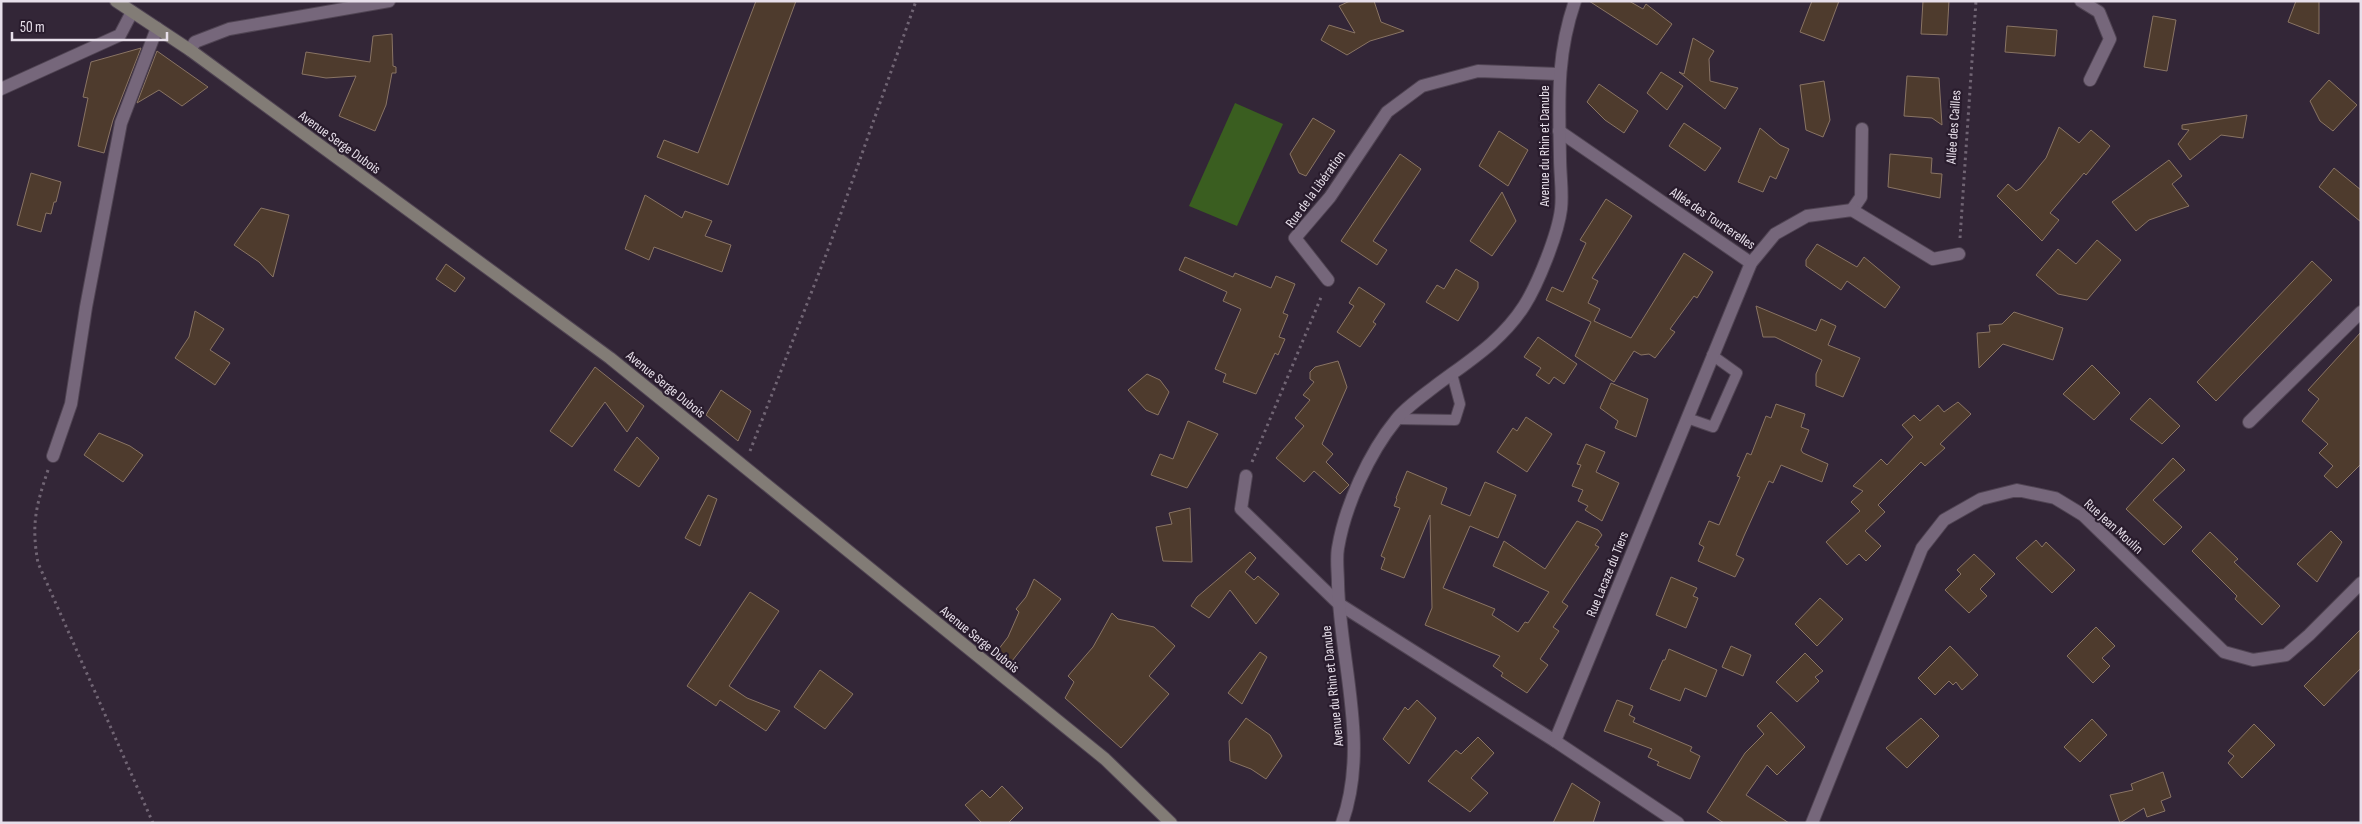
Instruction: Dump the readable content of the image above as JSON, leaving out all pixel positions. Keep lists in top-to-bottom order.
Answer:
{
  "streets": {
    "street": [
      "Avenue Serge Dubois",
      "Avenue du Rhin et Danube",
      "Rue de la Libération",
      "Allée des Tourterelles",
      "Rue Jean Moulin",
      "Rue Lacaze du Tiers"
    ],
    "path": ["Allée des Cailles"]
  },
  "crossings": [
    ["Avenue du Rhin et Danube", "Rue de la Libération"],
    ["Avenue du Rhin et Danube", "Allée des Tourterelles"],
    ["Allée des Tourterelles", "Rue Lacaze du Tiers"]
  ],
  "scale_bar": "50 m"
}
